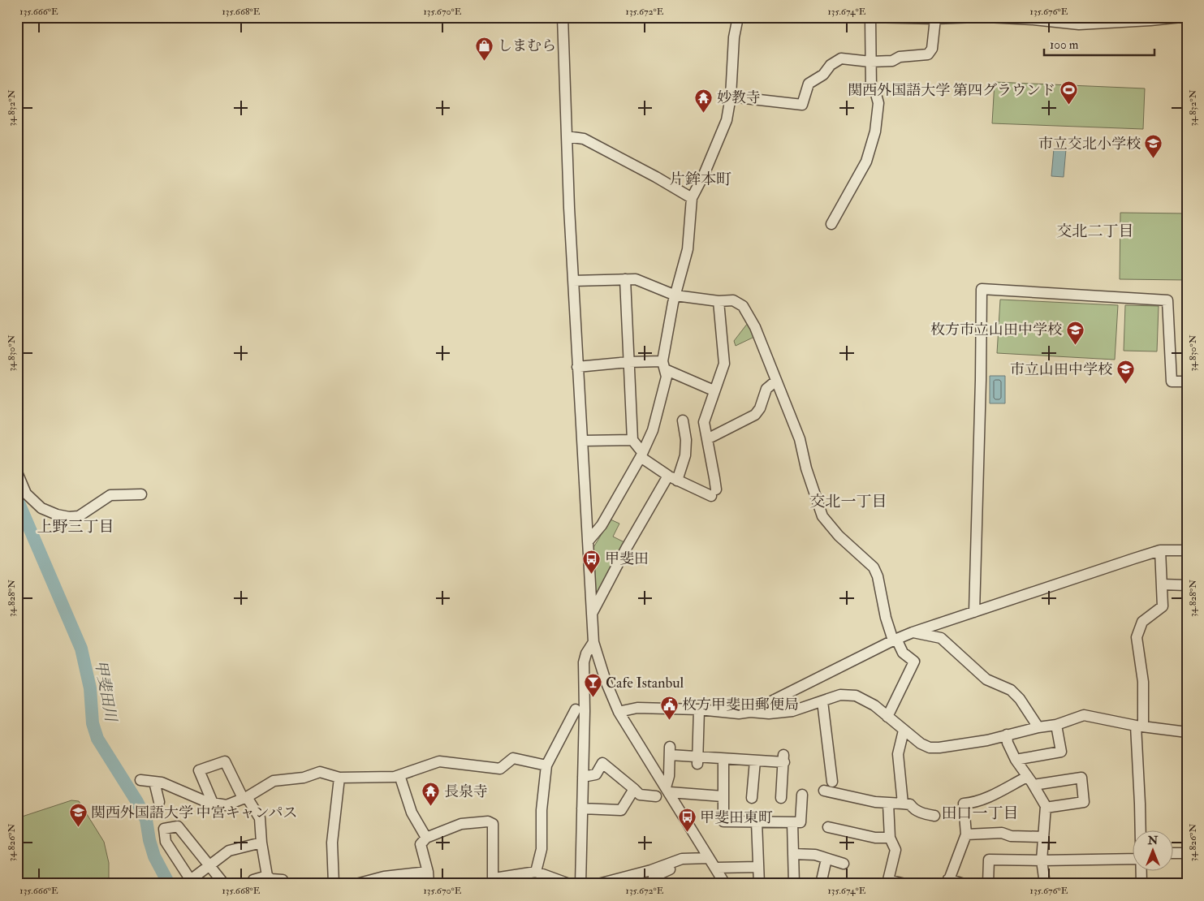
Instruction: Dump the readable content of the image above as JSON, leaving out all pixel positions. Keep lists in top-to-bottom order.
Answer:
{
  "districts": [
    "片鉾本町",
    "交北二丁目",
    "交北一丁目",
    "上野三丁目",
    "田口一丁目"
  ],
  "water": ["甲斐田川"],
  "places": {
    "shop": ["しまむら"],
    "sports": ["関西外国語大学 第四グラウンド"],
    "temple": ["妙教寺", "長泉寺"],
    "school or university": [
      "市立交北小学校",
      "枚方市立山田中学校",
      "市立山田中学校",
      "関西外国語大学 中宮キャンパス"
    ],
    "bus stop": ["甲斐田", "甲斐田東町"],
    "bar": ["Cafe Istanbul"],
    "public building": ["枚方甲斐田郵便局"]
  },
  "scale_bar": "100 m",
  "north": "top",
  "coordinates": [
    "135.666°E",
    "135.668°E",
    "135.670°E",
    "135.672°E",
    "135.674°E",
    "135.676°E",
    "34.832°N",
    "34.830°N",
    "34.828°N",
    "34.826°N"
  ]
}
